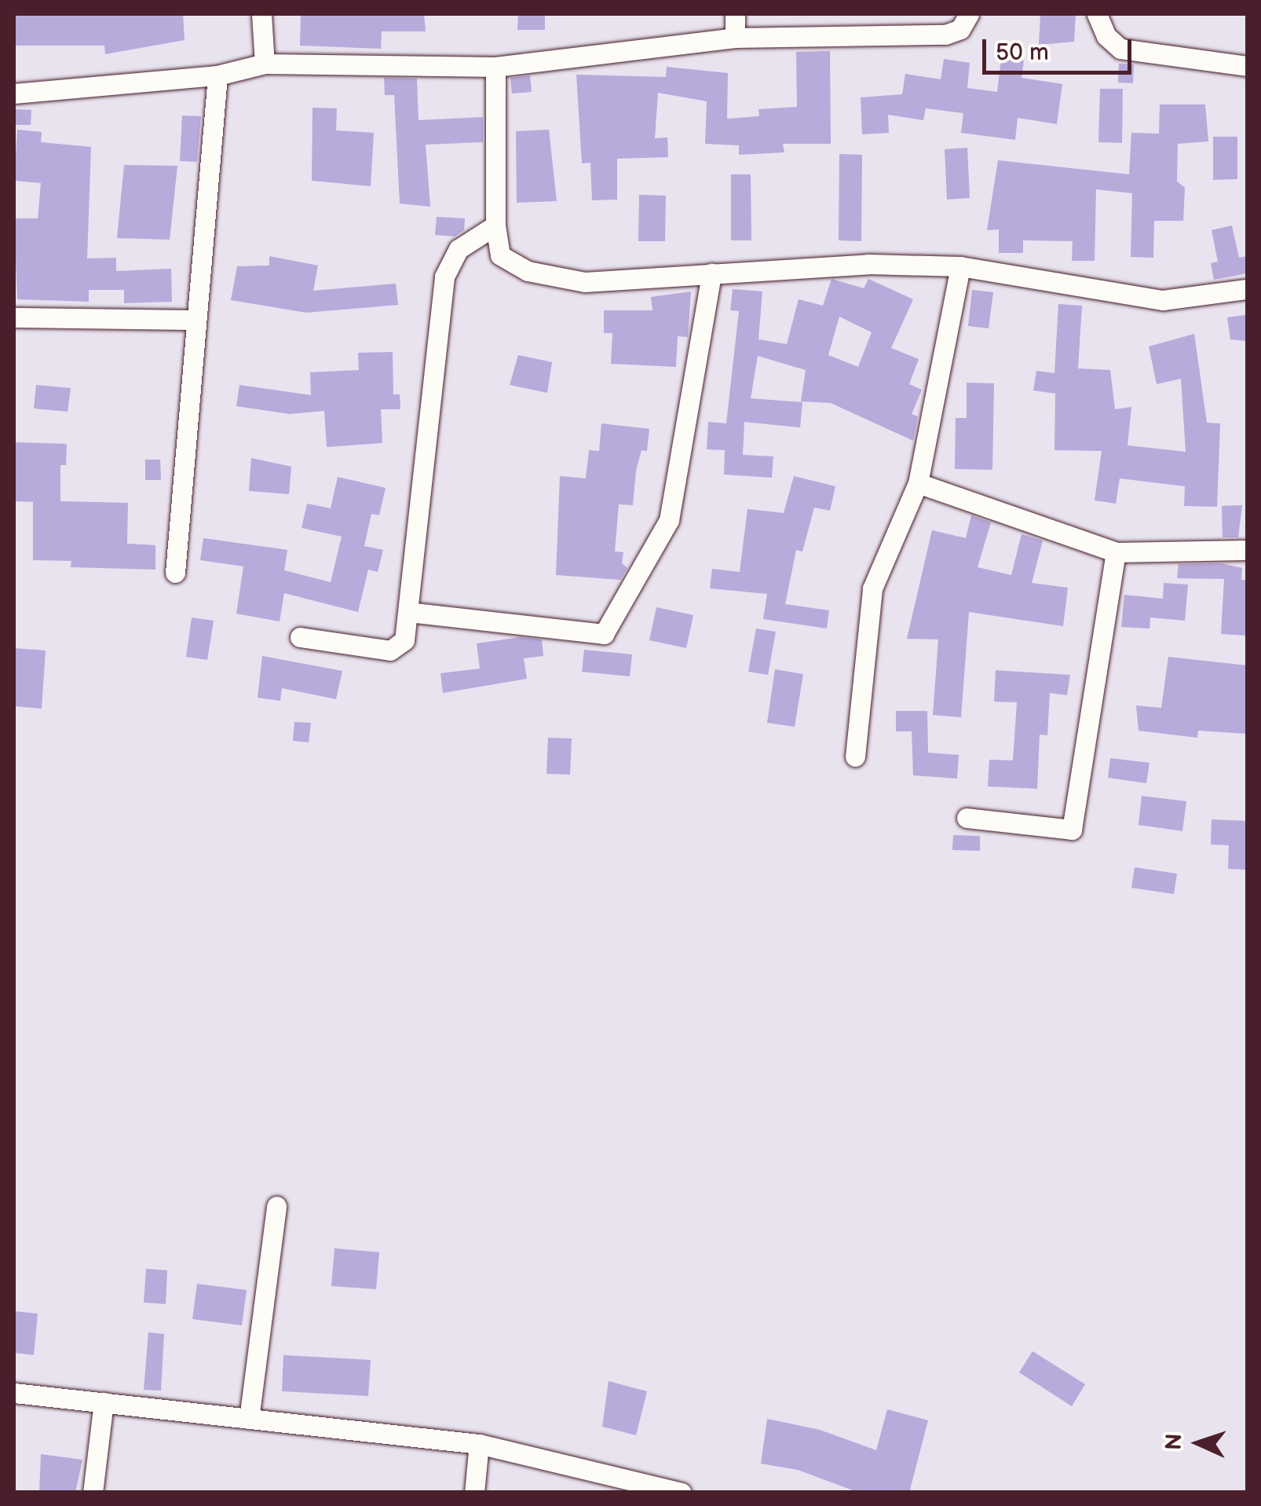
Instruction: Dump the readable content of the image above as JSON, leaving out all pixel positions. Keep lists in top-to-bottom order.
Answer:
{
  "scale_bar": "50 m",
  "north": "left"
}
